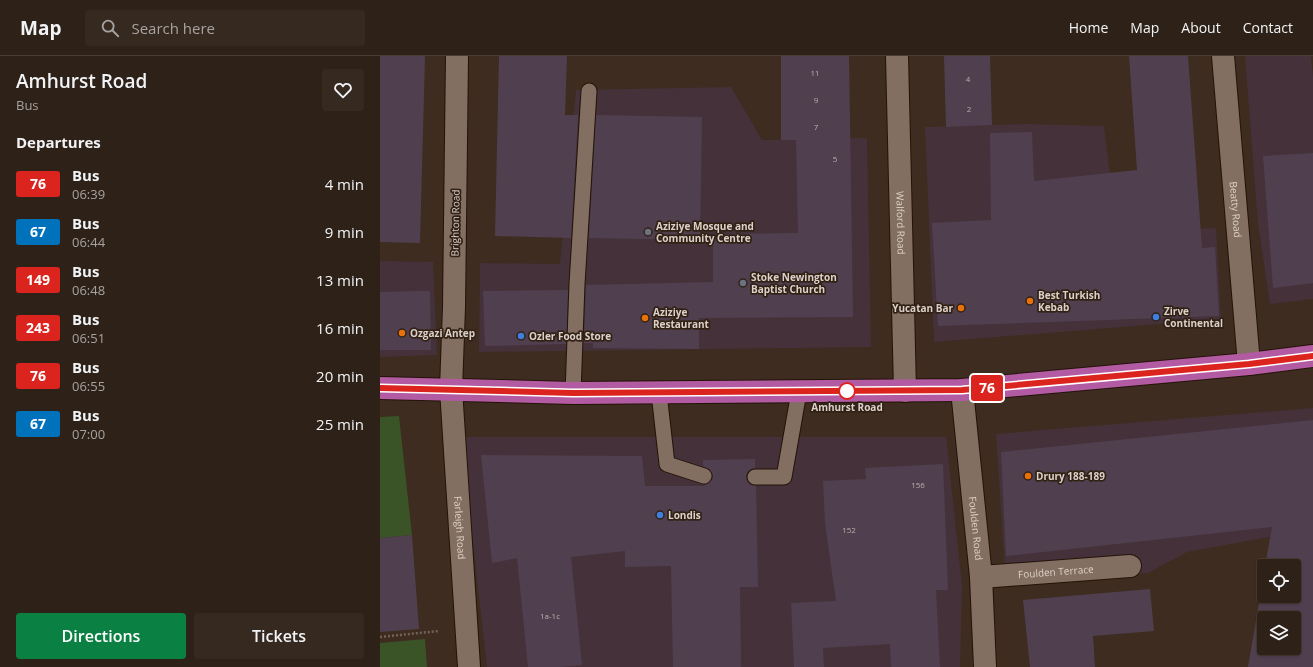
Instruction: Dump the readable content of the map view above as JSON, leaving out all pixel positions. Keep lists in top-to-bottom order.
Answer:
{
  "streets": {
    "street": [
      "Beatty Road",
      "Brighton Road",
      "Walford Road",
      "Farleigh Road",
      "Foulden Road",
      "Foulden Terrace"
    ]
  },
  "crossings": [
    ["Brighton Road", "Farleigh Road"],
    ["Foulden Road", "Foulden Terrace"]
  ],
  "places": [
    "Aziziye Mosque and Community Centre",
    "Stoke Newington Baptist Church",
    "Best Turkish Kebab",
    "Yucatan Bar",
    "Zirve Continental",
    "Aziziye Restaurant",
    "Ozgazi Antep",
    "Ozler Food Store",
    "Amhurst Road",
    "Drury 188-189",
    "Londis"
  ],
  "lines": ["bus line 76"],
  "house_numbers": [
    "11",
    "4",
    "9",
    "2",
    "7",
    "5",
    "156",
    "152",
    "1a-1c"
  ],
  "page": {
    "header": "Map",
    "search": "Search here",
    "nav": [
      "Home",
      "Map",
      "About",
      "Contact"
    ],
    "heading": [
      ["Amhurst Road", "Bus"],
      "Departures"
    ],
    "on_map": "76",
    "list": [
      {
        "mark": "76",
        "name": "Bus",
        "note": "06:39",
        "value": "4 min"
      },
      {
        "mark": "67",
        "name": "Bus",
        "note": "06:44",
        "value": "9 min"
      },
      {
        "mark": "149",
        "name": "Bus",
        "note": "06:48",
        "value": "13 min"
      },
      {
        "mark": "243",
        "name": "Bus",
        "note": "06:51",
        "value": "16 min"
      },
      {
        "mark": "76",
        "name": "Bus",
        "note": "06:55",
        "value": "20 min"
      },
      {
        "mark": "67",
        "name": "Bus",
        "note": "07:00",
        "value": "25 min"
      }
    ],
    "buttons": ["Directions", "Tickets"]
  }
}
